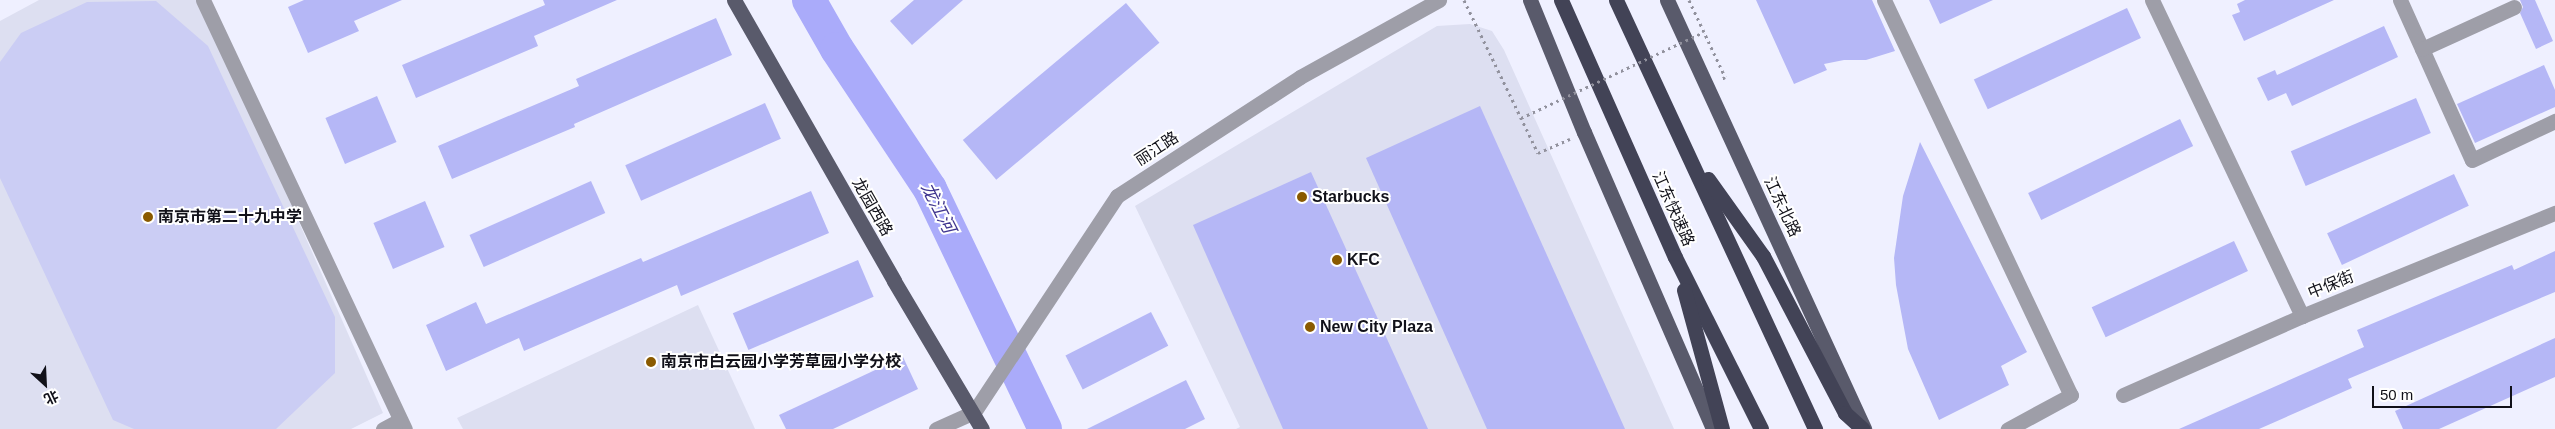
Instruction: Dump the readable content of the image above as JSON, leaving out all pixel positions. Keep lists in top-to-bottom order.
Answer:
{
  "streets": {
    "highway": ["江东快速路"],
    "main road": ["龙园西路", "江东北路"],
    "street": ["丽江路", "中保街"]
  },
  "crossings": [
    ["丽江路", "龙园西路"]
  ],
  "water": ["龙江河"],
  "places": [
    "Starbucks",
    "南京市第二十九中学",
    "KFC",
    "New City Plaza",
    "南京市白云园小学芳草园小学分校"
  ],
  "scale_bar": "50 m",
  "north": "bottom right"
}
